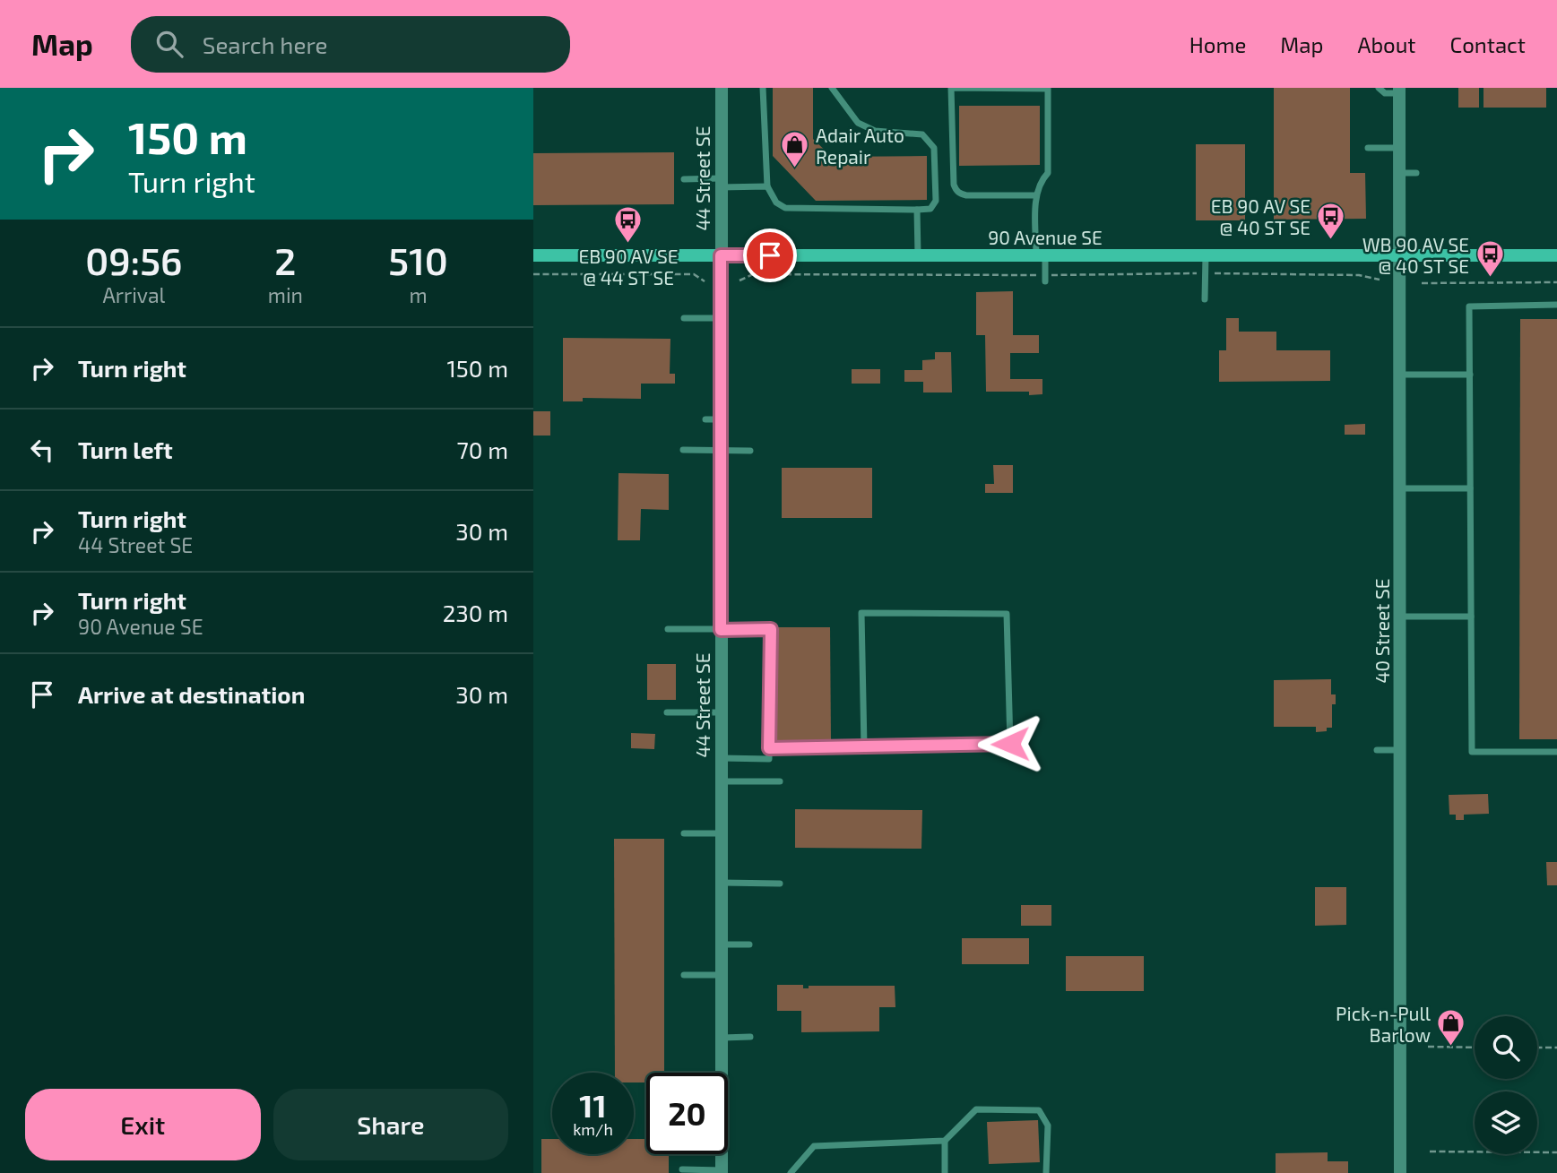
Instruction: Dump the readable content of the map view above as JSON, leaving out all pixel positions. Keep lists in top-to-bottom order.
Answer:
{
  "streets": {
    "street": ["44 Street SE", "90 Avenue SE", "40 Street SE"]
  },
  "crossings": [
    ["44 Street SE", "90 Avenue SE"],
    ["90 Avenue SE", "40 Street SE"]
  ],
  "places": {
    "shop": ["Adair Auto Repair", "Pick-n-Pull Barlow"],
    "bus stop": ["EB 90 AV SE @ 40 ST SE", "EB 90 AV SE @ 44 ST SE", "WB 90 AV SE @ 40 ST SE"]
  },
  "page": {
    "header": "Map",
    "search": "Search here",
    "nav": [
      "Home",
      "Map",
      "About",
      "Contact"
    ],
    "turn": ["150 m", "Turn right"],
    "eta": [
      "09:56",
      "Arrival",
      "2",
      "min",
      "510",
      "m"
    ],
    "list": [
      {
        "name": "Turn right",
        "value": "150 m"
      },
      {
        "name": "Turn left",
        "value": "70 m"
      },
      {
        "name": "Turn right",
        "note": "44 Street SE",
        "value": "30 m"
      },
      {
        "name": "Turn right",
        "note": "90 Avenue SE",
        "value": "230 m"
      },
      {
        "name": "Arrive at destination",
        "value": "30 m"
      }
    ],
    "speed": "11 km/h",
    "limit": "20",
    "buttons": ["Exit", "Share"]
  }
}
